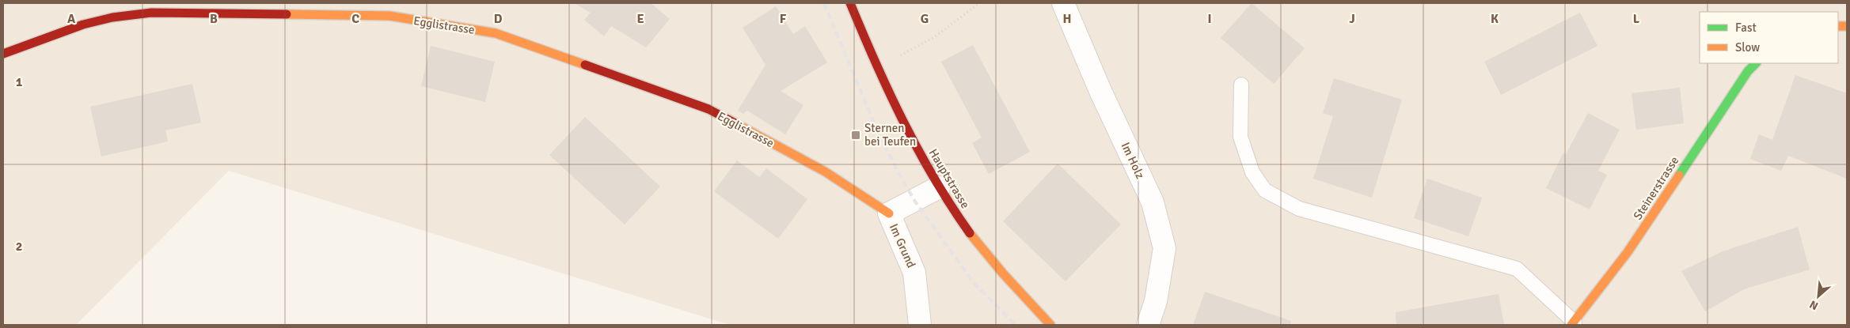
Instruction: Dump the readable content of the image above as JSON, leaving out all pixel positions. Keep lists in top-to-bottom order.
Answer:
{
  "streets": {
    "street": [
      "Egglistrasse",
      "Im Holz",
      "Hauptstrasse",
      "Steinerstrasse",
      "Im Grund"
    ]
  },
  "crossings": [
    ["Egglistrasse", "Im Grund"]
  ],
  "places": {
    "transit": ["Sternen bei Teufen"]
  },
  "legend": ["Fast", "Slow"],
  "north": "bottom left",
  "grid": {
    "columns": [
      "A",
      "B",
      "C",
      "D",
      "E",
      "F",
      "G",
      "H",
      "I",
      "J",
      "K",
      "L"
    ],
    "rows": ["1", "2"]
  }
}
